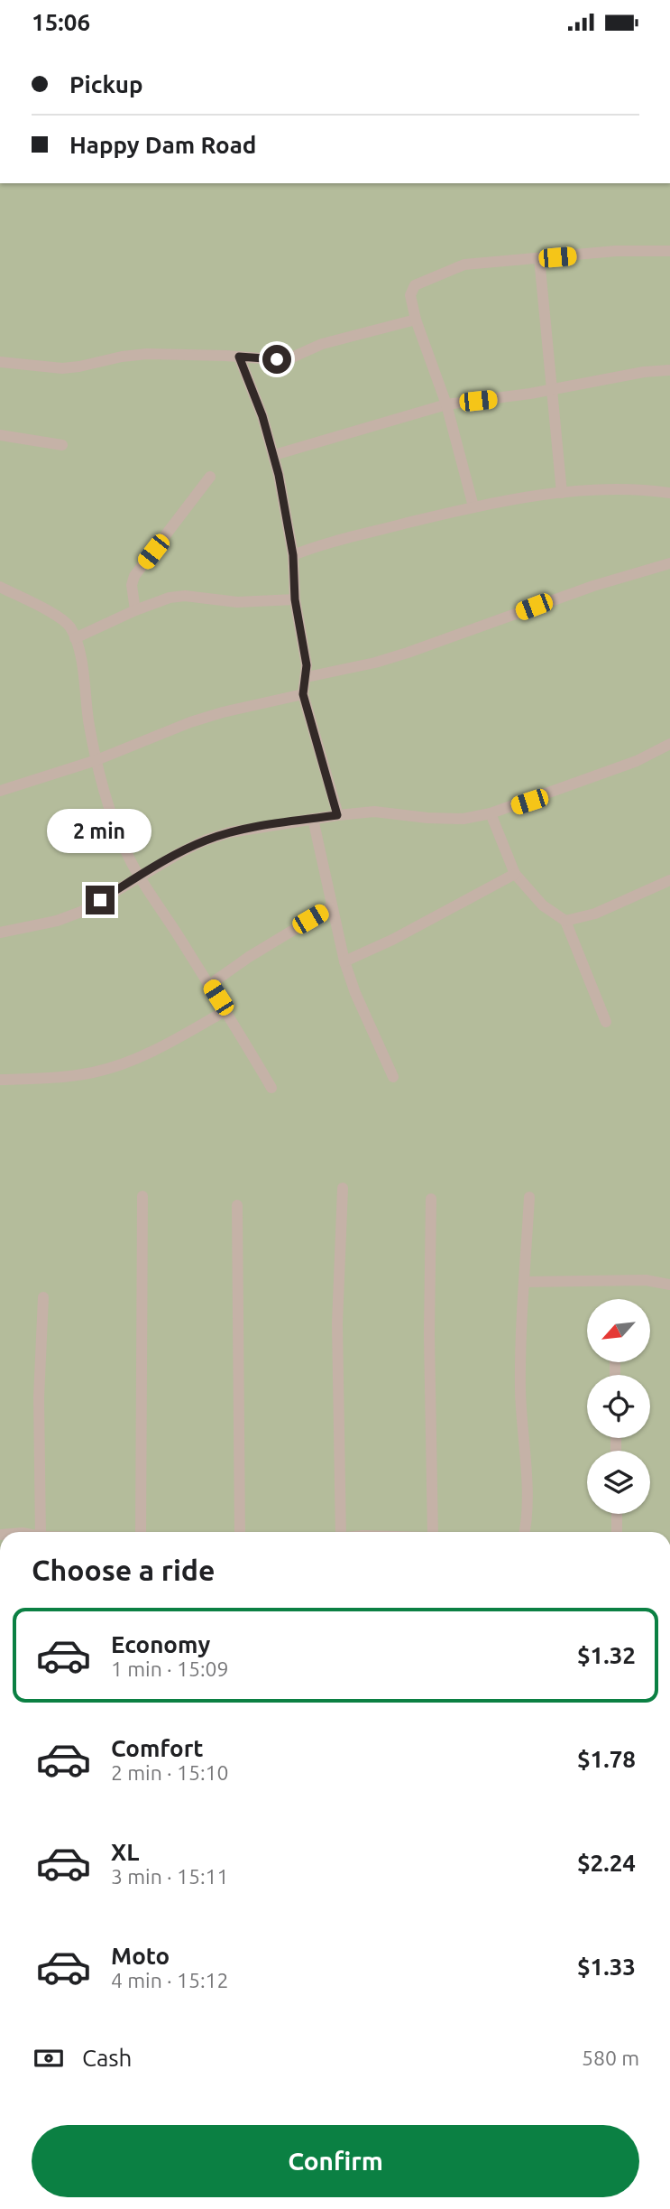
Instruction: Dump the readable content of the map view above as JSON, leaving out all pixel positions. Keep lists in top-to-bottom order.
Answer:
{
  "north": "bottom left",
  "page": {
    "status": "15:06",
    "banner": ["Pickup", "Happy Dam Road"],
    "bubble": "2 min",
    "heading": "Choose a ride",
    "list": [
      {
        "name": "Economy",
        "note": "1 min · 15:09",
        "value": "$1.32"
      },
      {
        "name": "Comfort",
        "note": "2 min · 15:10",
        "value": "$1.78"
      },
      {
        "name": "XL",
        "note": "3 min · 15:11",
        "value": "$2.24"
      },
      {
        "name": "Moto",
        "note": "4 min · 15:12",
        "value": "$1.33"
      }
    ],
    "pay": ["Cash", "580 m"],
    "buttons": "Confirm"
  }
}
